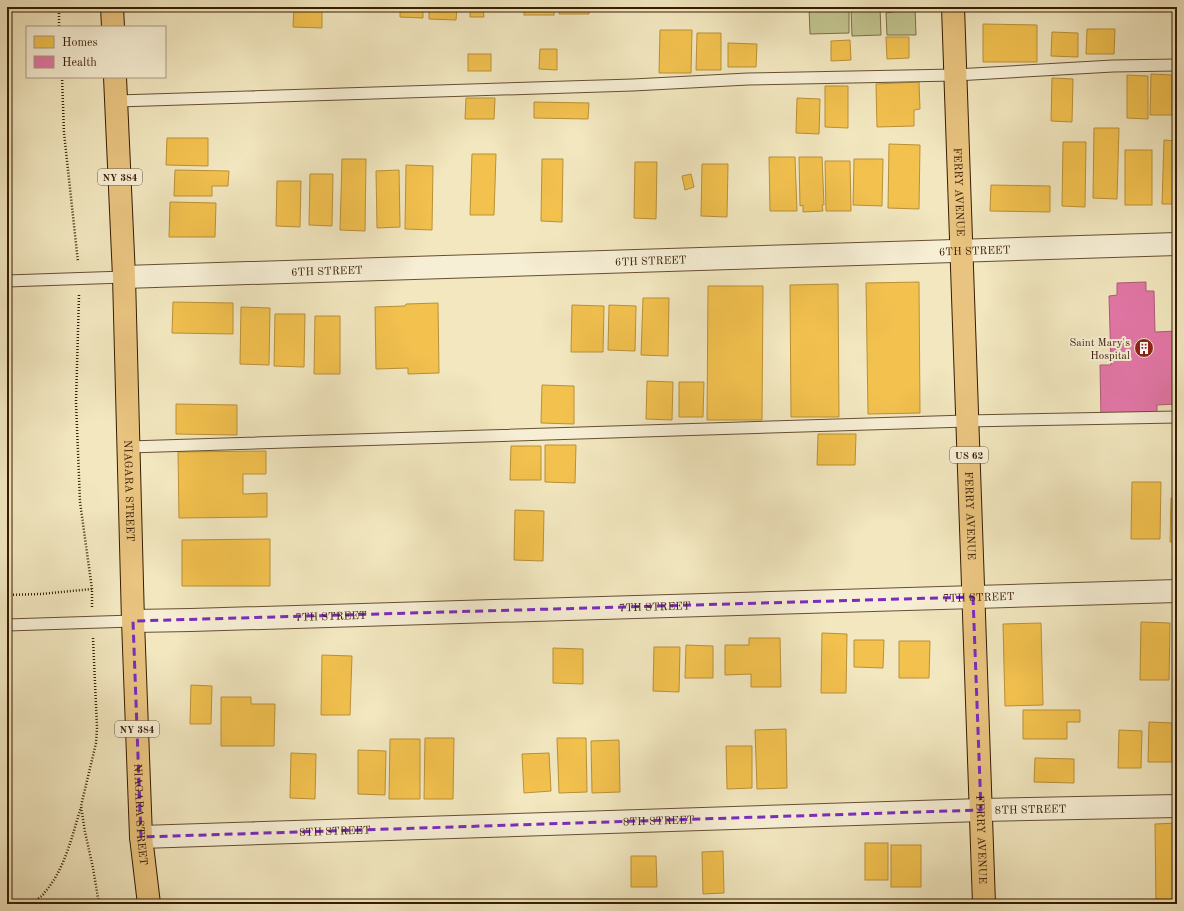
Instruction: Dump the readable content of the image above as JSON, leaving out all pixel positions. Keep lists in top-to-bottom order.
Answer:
{
  "streets": {
    "main road": [
      "NY 384",
      "FERRY AVENUE",
      "US 62",
      "NIAGARA STREET"
    ],
    "street": ["6TH STREET", "7TH STREET", "8TH STREET"]
  },
  "crossings": [
    ["FERRY AVENUE", "6TH STREET"],
    ["FERRY AVENUE", "7TH STREET"],
    ["FERRY AVENUE", "8TH STREET"],
    ["6TH STREET", "NIAGARA STREET"],
    ["NIAGARA STREET", "7TH STREET"],
    ["NIAGARA STREET", "8TH STREET"]
  ],
  "places": {
    "building": ["Saint Mary's Hospital"]
  },
  "legend": ["Homes", "Health"]
}
